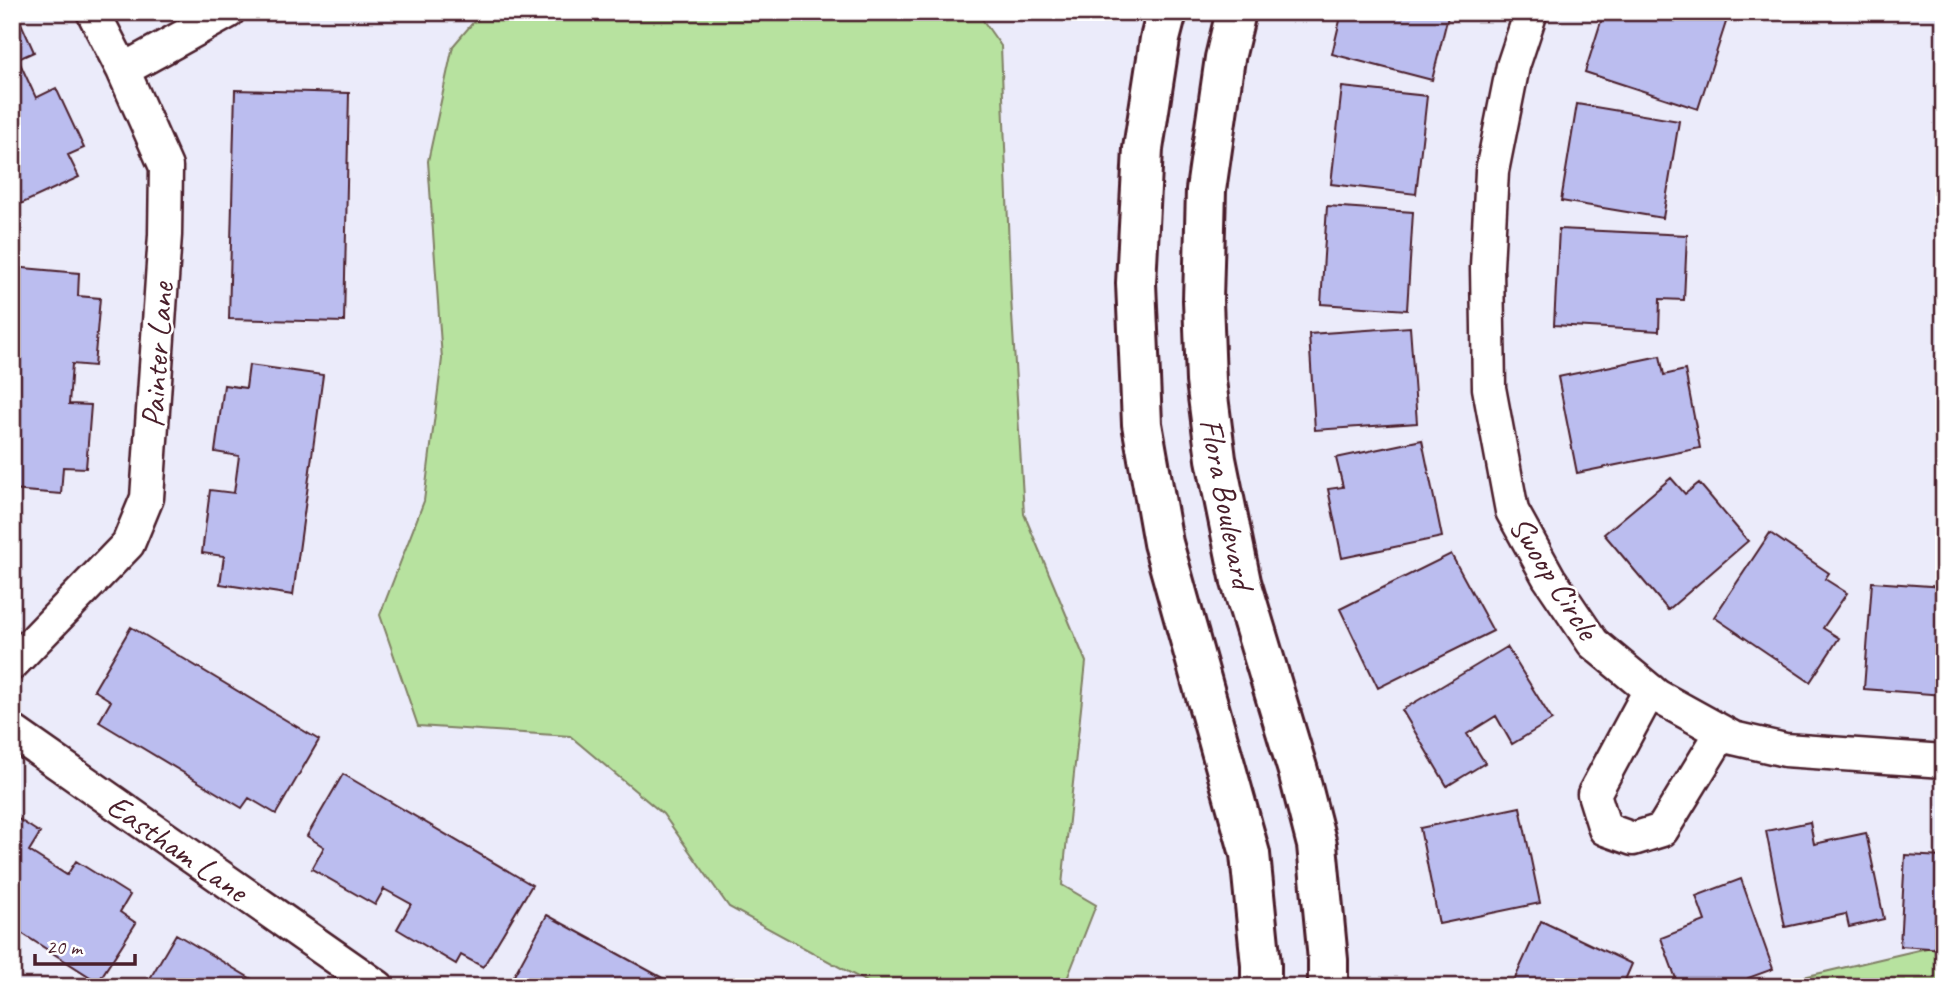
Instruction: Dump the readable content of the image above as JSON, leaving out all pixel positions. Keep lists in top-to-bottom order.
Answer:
{
  "streets": {
    "street": [
      "Painter Lane",
      "Flora Boulevard",
      "Swoop Circle",
      "Eastham Lane"
    ]
  },
  "scale_bar": "20 m"
}
